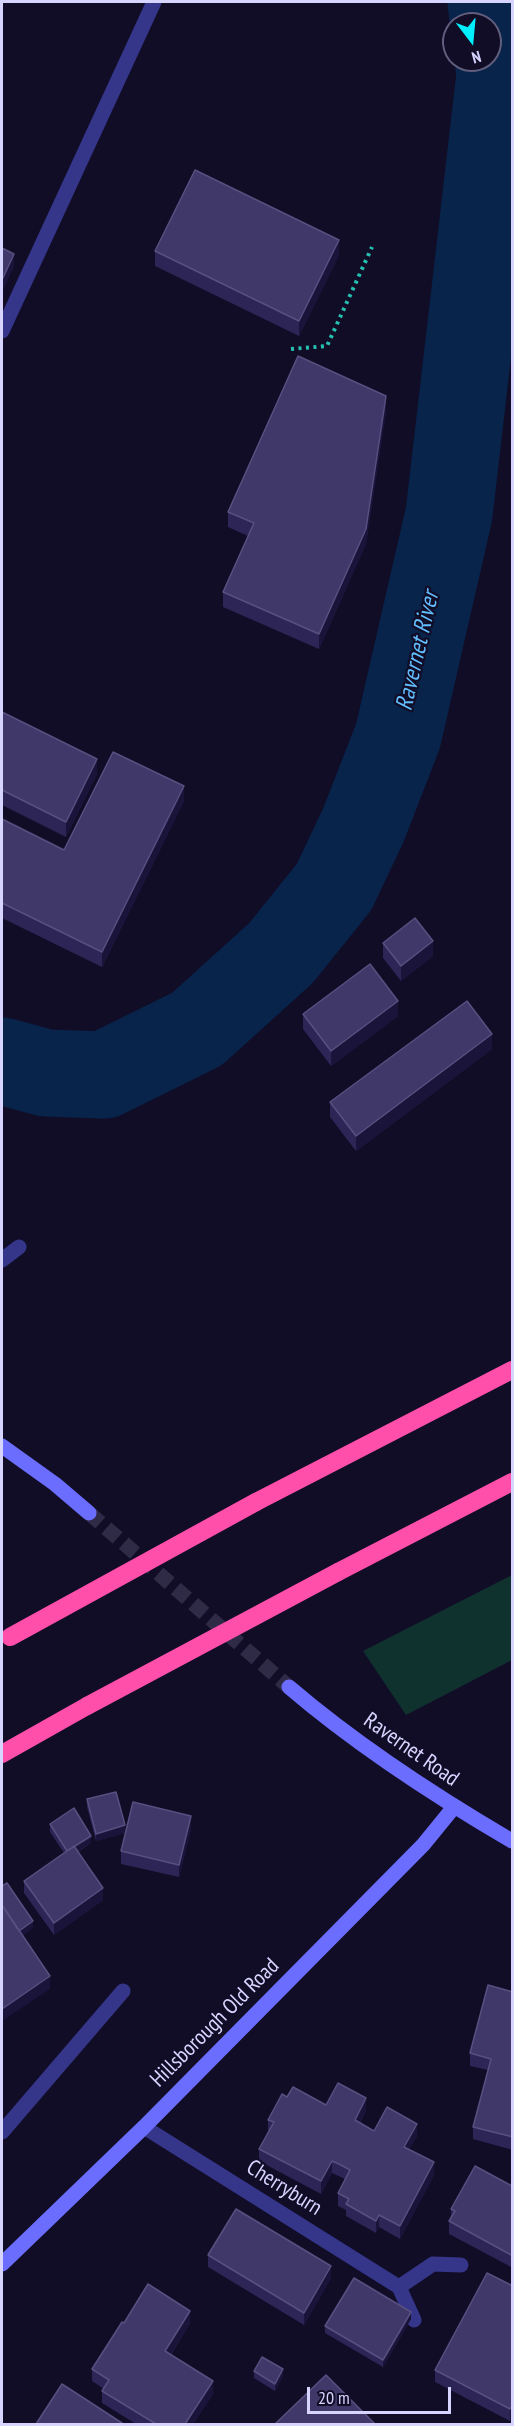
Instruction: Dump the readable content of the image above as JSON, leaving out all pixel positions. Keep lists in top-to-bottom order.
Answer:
{
  "streets": {
    "street": ["Ravernet Road", "Hillsborough Old Road", "Cherryburn"]
  },
  "crossings": [
    ["Ravernet Road", "Hillsborough Old Road"],
    ["Hillsborough Old Road", "Cherryburn"]
  ],
  "water": ["Ravernet River"],
  "scale_bar": "20 m",
  "north": "bottom"
}
